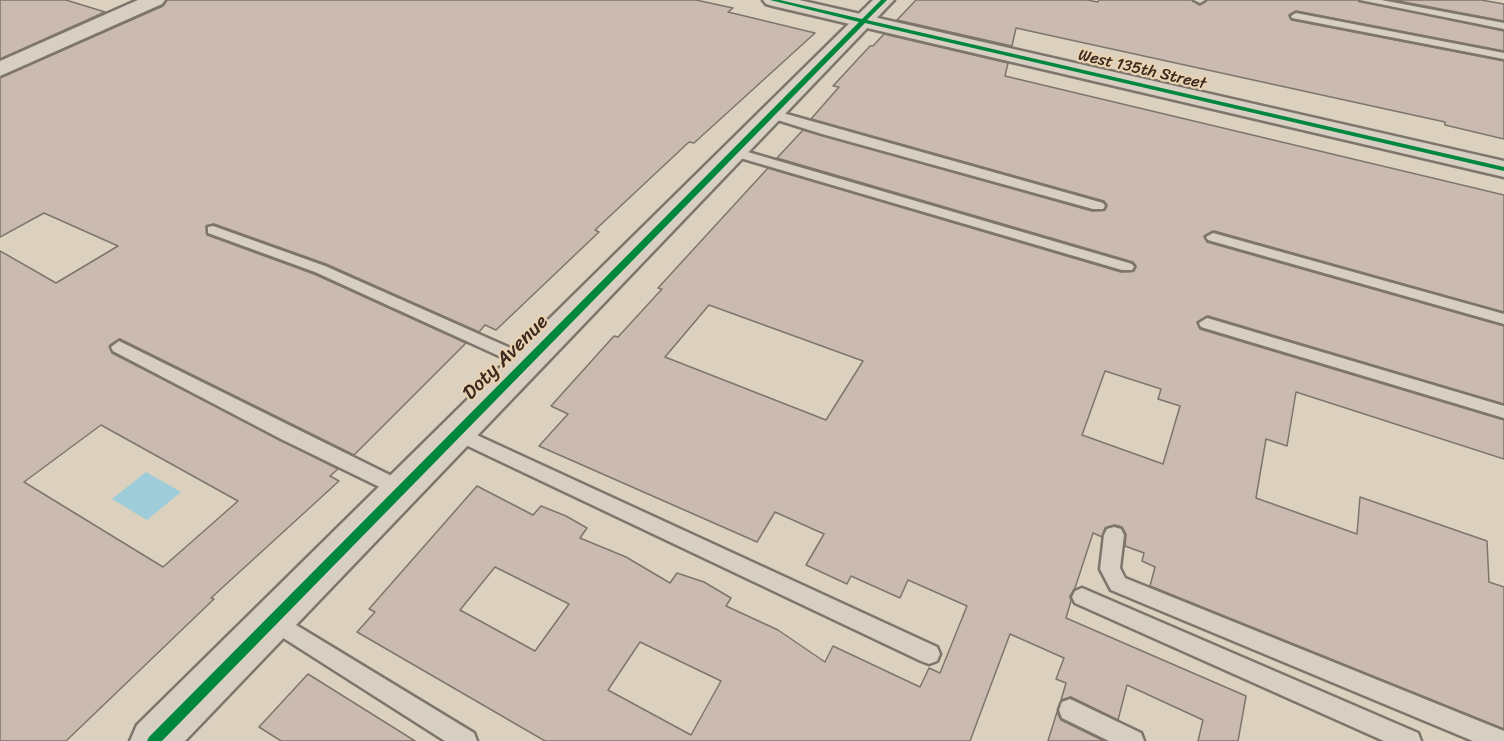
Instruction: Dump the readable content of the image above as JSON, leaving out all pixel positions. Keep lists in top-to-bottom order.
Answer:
{
  "streets": {
    "street": ["West 135th Street", "Doty Avenue"]
  },
  "crossings": [
    ["West 135th Street", "Doty Avenue"]
  ]
}
